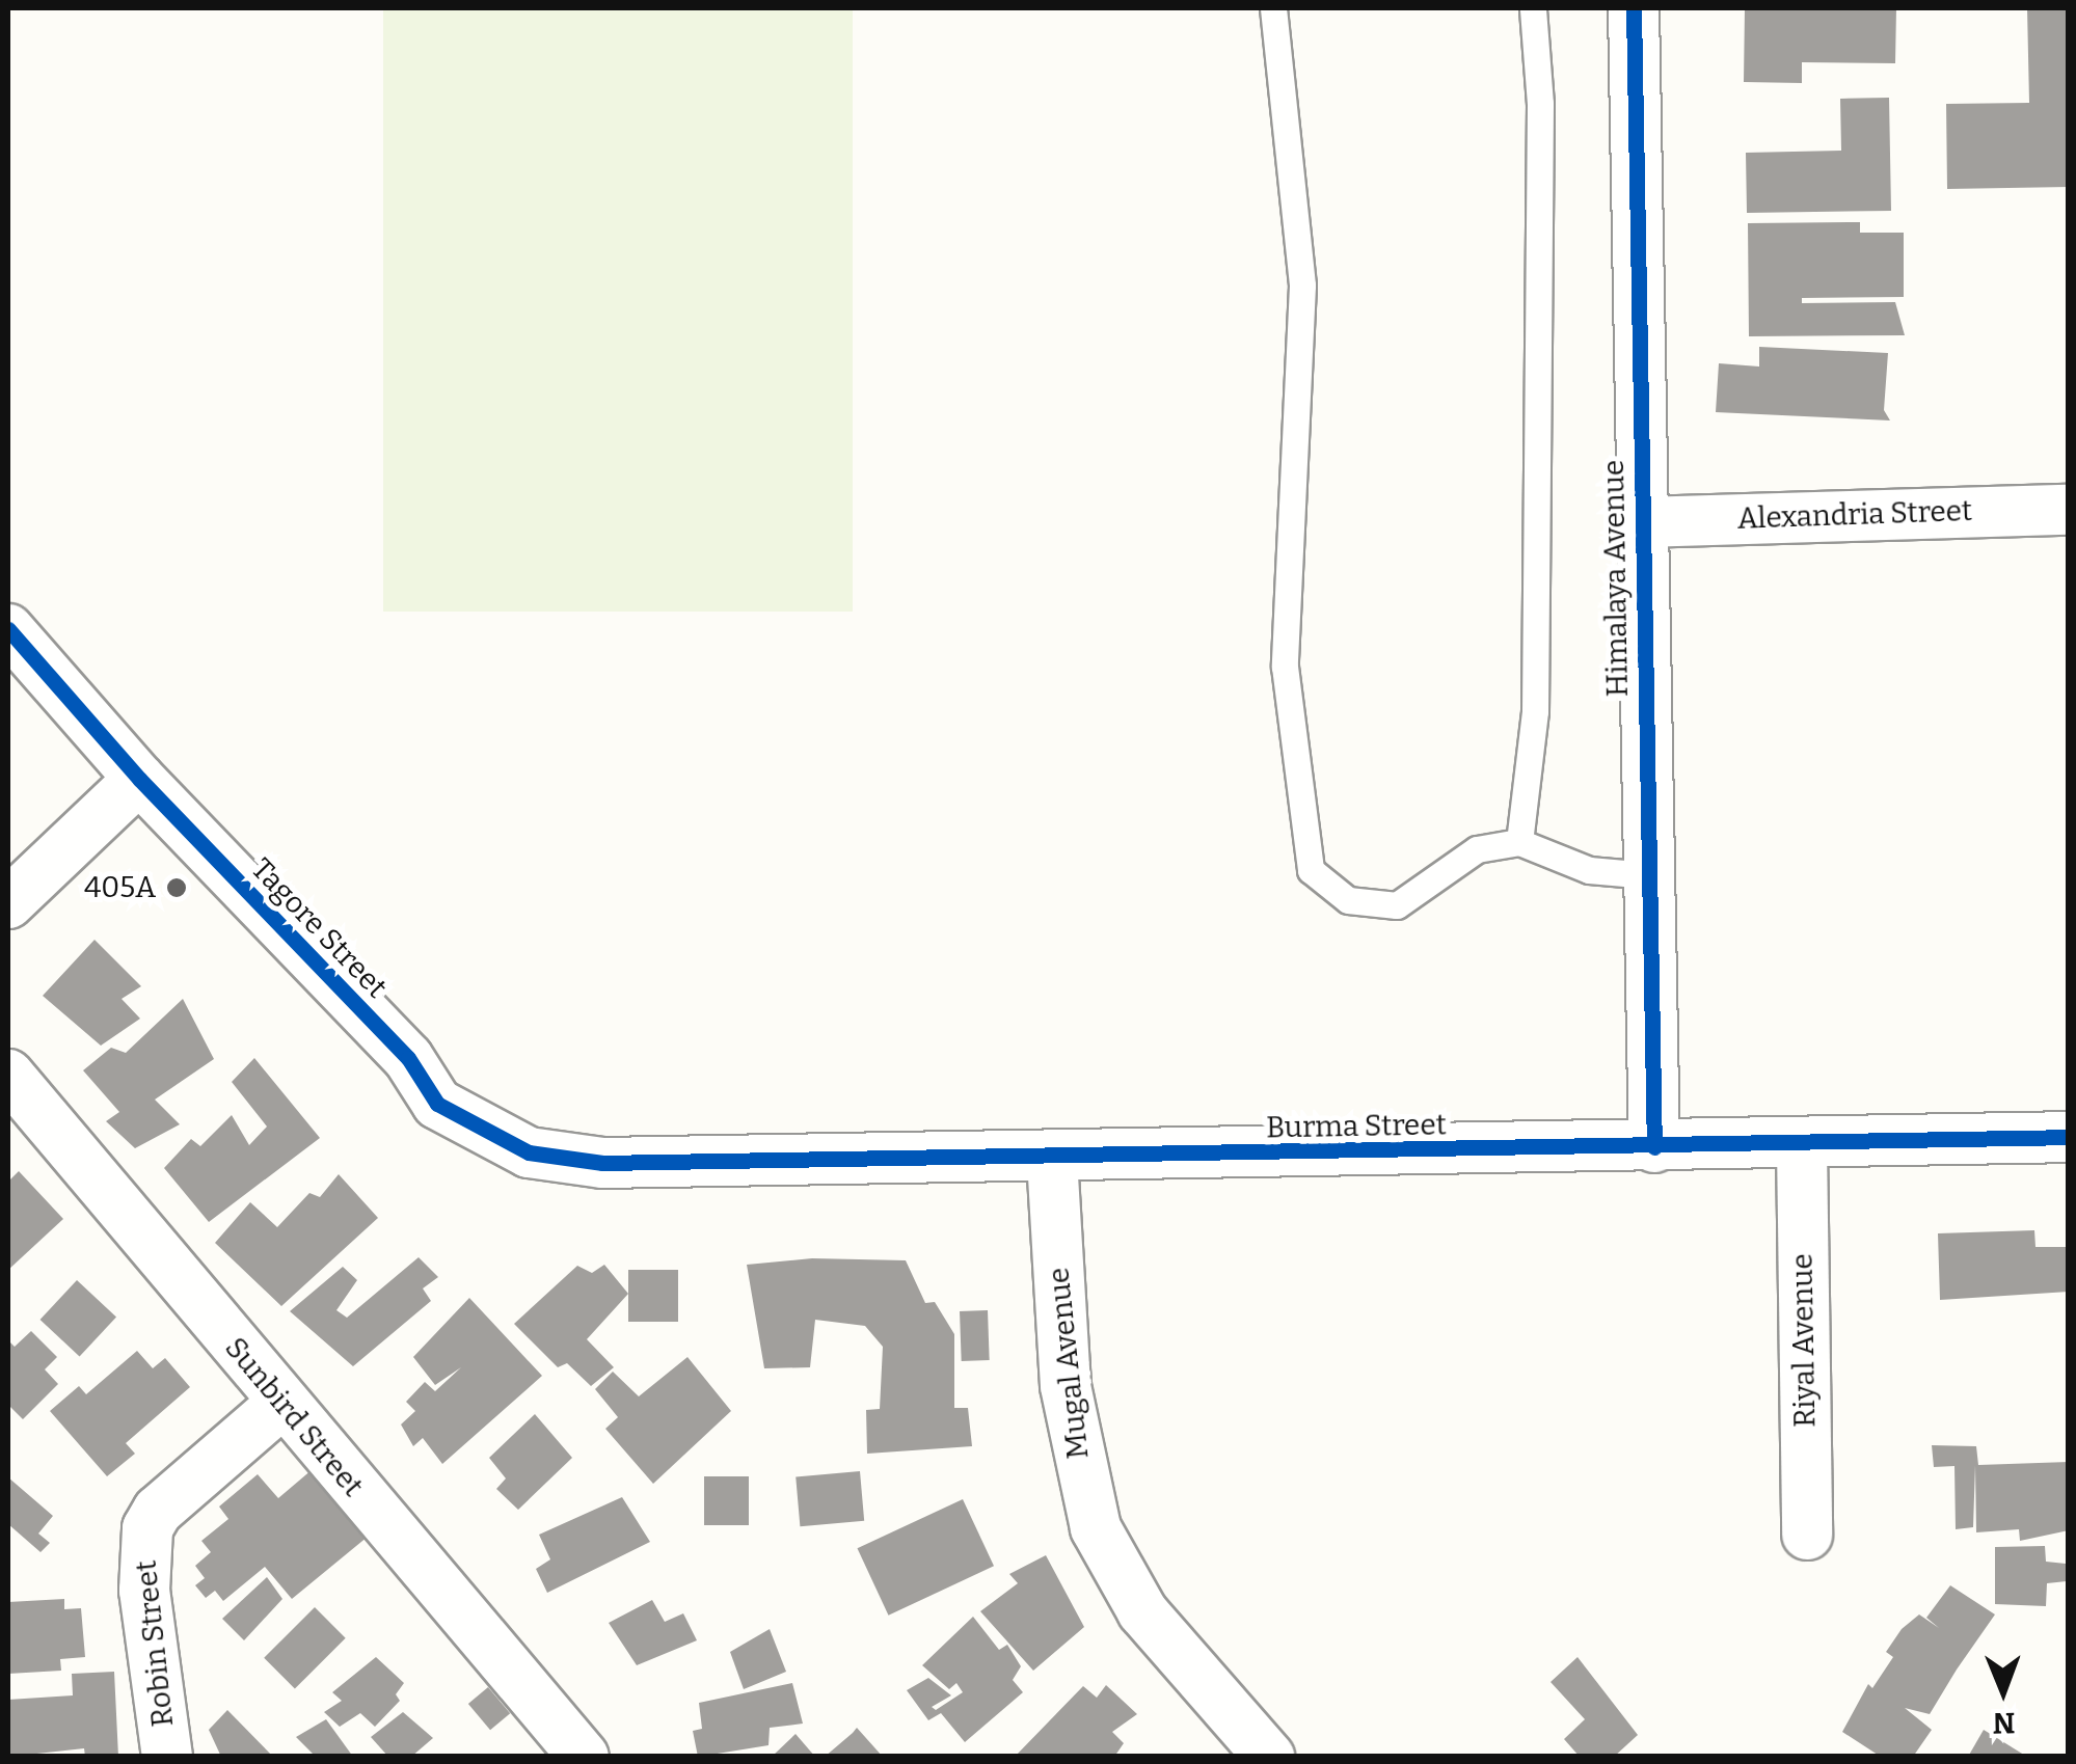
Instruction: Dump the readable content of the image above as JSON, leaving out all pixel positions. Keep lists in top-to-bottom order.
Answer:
{
  "streets": {
    "street": [
      "Alexandria Street",
      "Himalaya Avenue",
      "Tagore Street",
      "Burma Street",
      "Riyal Avenue",
      "Mugal Avenue",
      "Sunbird Street",
      "Robin Street"
    ]
  },
  "crossings": [
    ["Alexandria Street", "Himalaya Avenue"],
    ["Himalaya Avenue", "Burma Street"],
    ["Tagore Street", "Burma Street"],
    ["Burma Street", "Riyal Avenue"],
    ["Burma Street", "Mugal Avenue"],
    ["Sunbird Street", "Robin Street"]
  ],
  "places": ["405A"],
  "north": "bottom"
}
